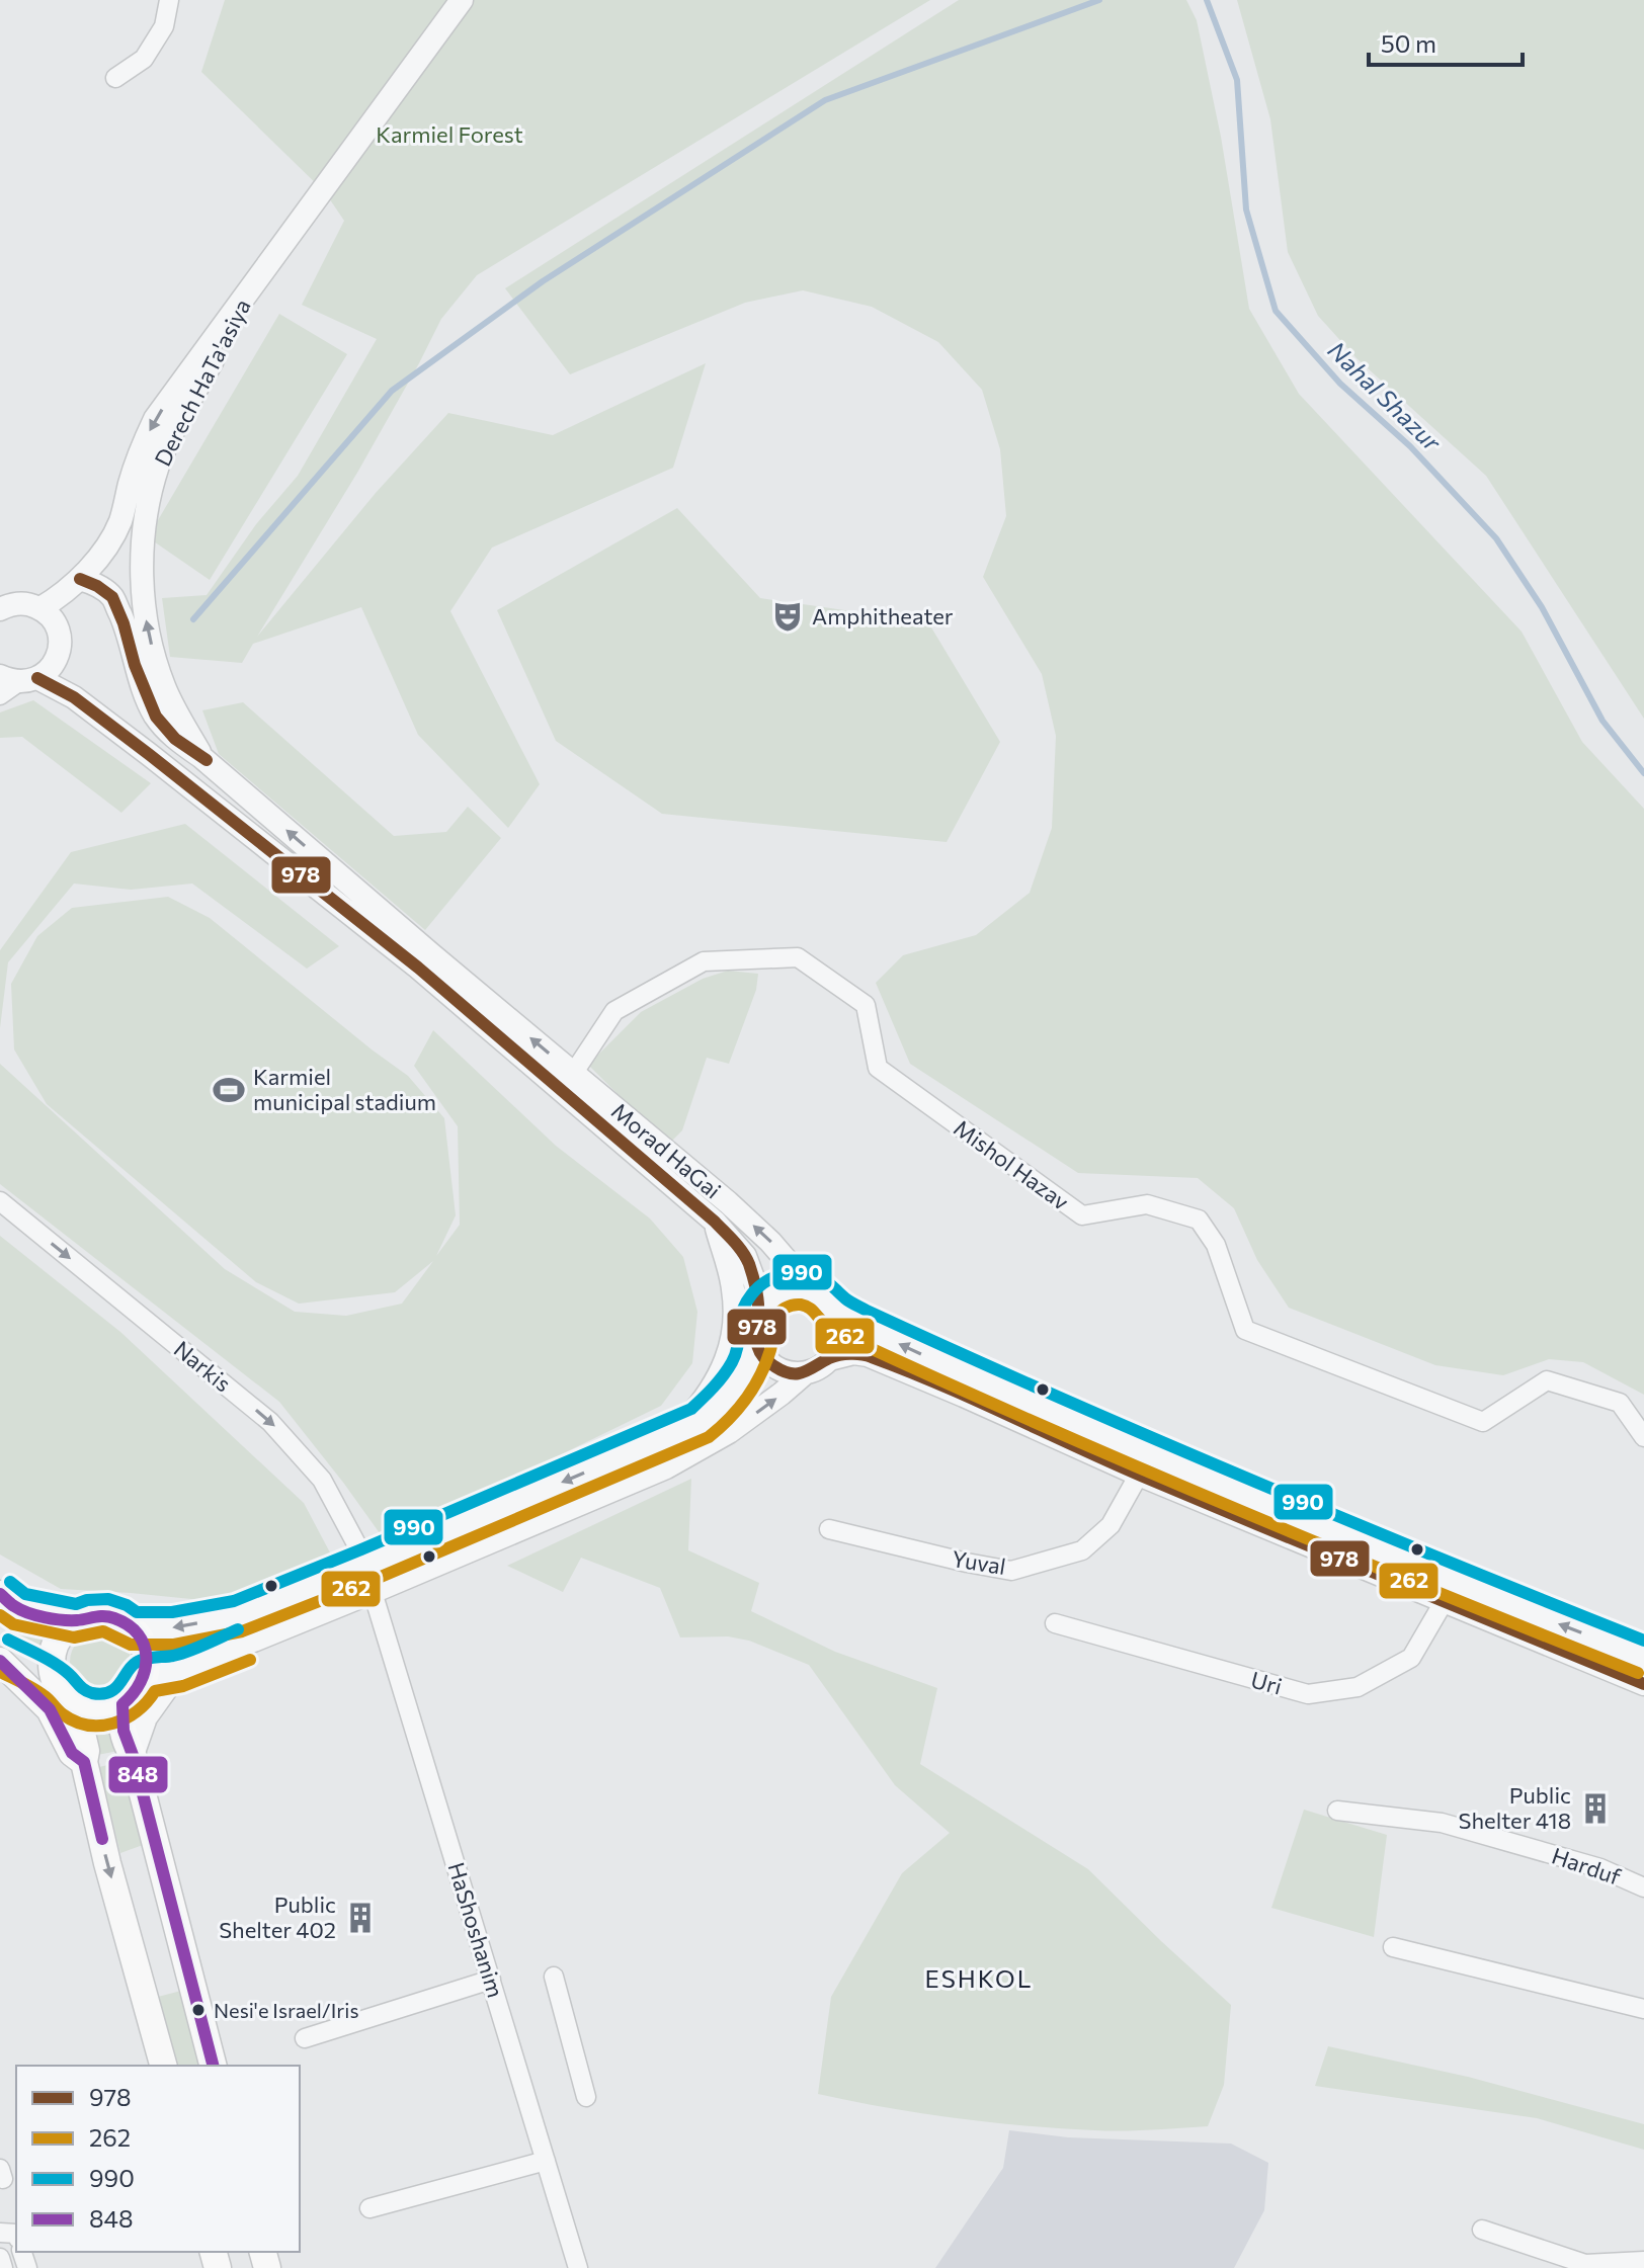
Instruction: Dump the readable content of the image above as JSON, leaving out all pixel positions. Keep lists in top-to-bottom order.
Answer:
{
  "streets": {
    "street": [
      "Derech HaTa'asiya",
      "Morad HaGai",
      "Mishol Hazav",
      "Narkis",
      "Yuval",
      "Uri",
      "Harduf",
      "HaShoshanim"
    ]
  },
  "crossings": [
    ["Derech HaTa'asiya", "Morad HaGai"],
    ["Morad HaGai", "Mishol Hazav"]
  ],
  "one_way": ["Narkis"],
  "districts": ["ESHKOL"],
  "water": ["Nahal Shazur"],
  "parks": ["Karmiel Forest"],
  "places": {
    "theatre": ["Amphitheater"],
    "sports": ["Karmiel municipal stadium"],
    "building": ["Public Shelter 418", "Public Shelter 402"],
    "other": ["Nesi'e Israel/Iris"]
  },
  "lines": [
    "transit line 978",
    "transit line 990",
    "transit line 262",
    "transit line 848"
  ],
  "legend": [
    "978",
    "262",
    "990",
    "848"
  ],
  "scale_bar": "50 m"
}
